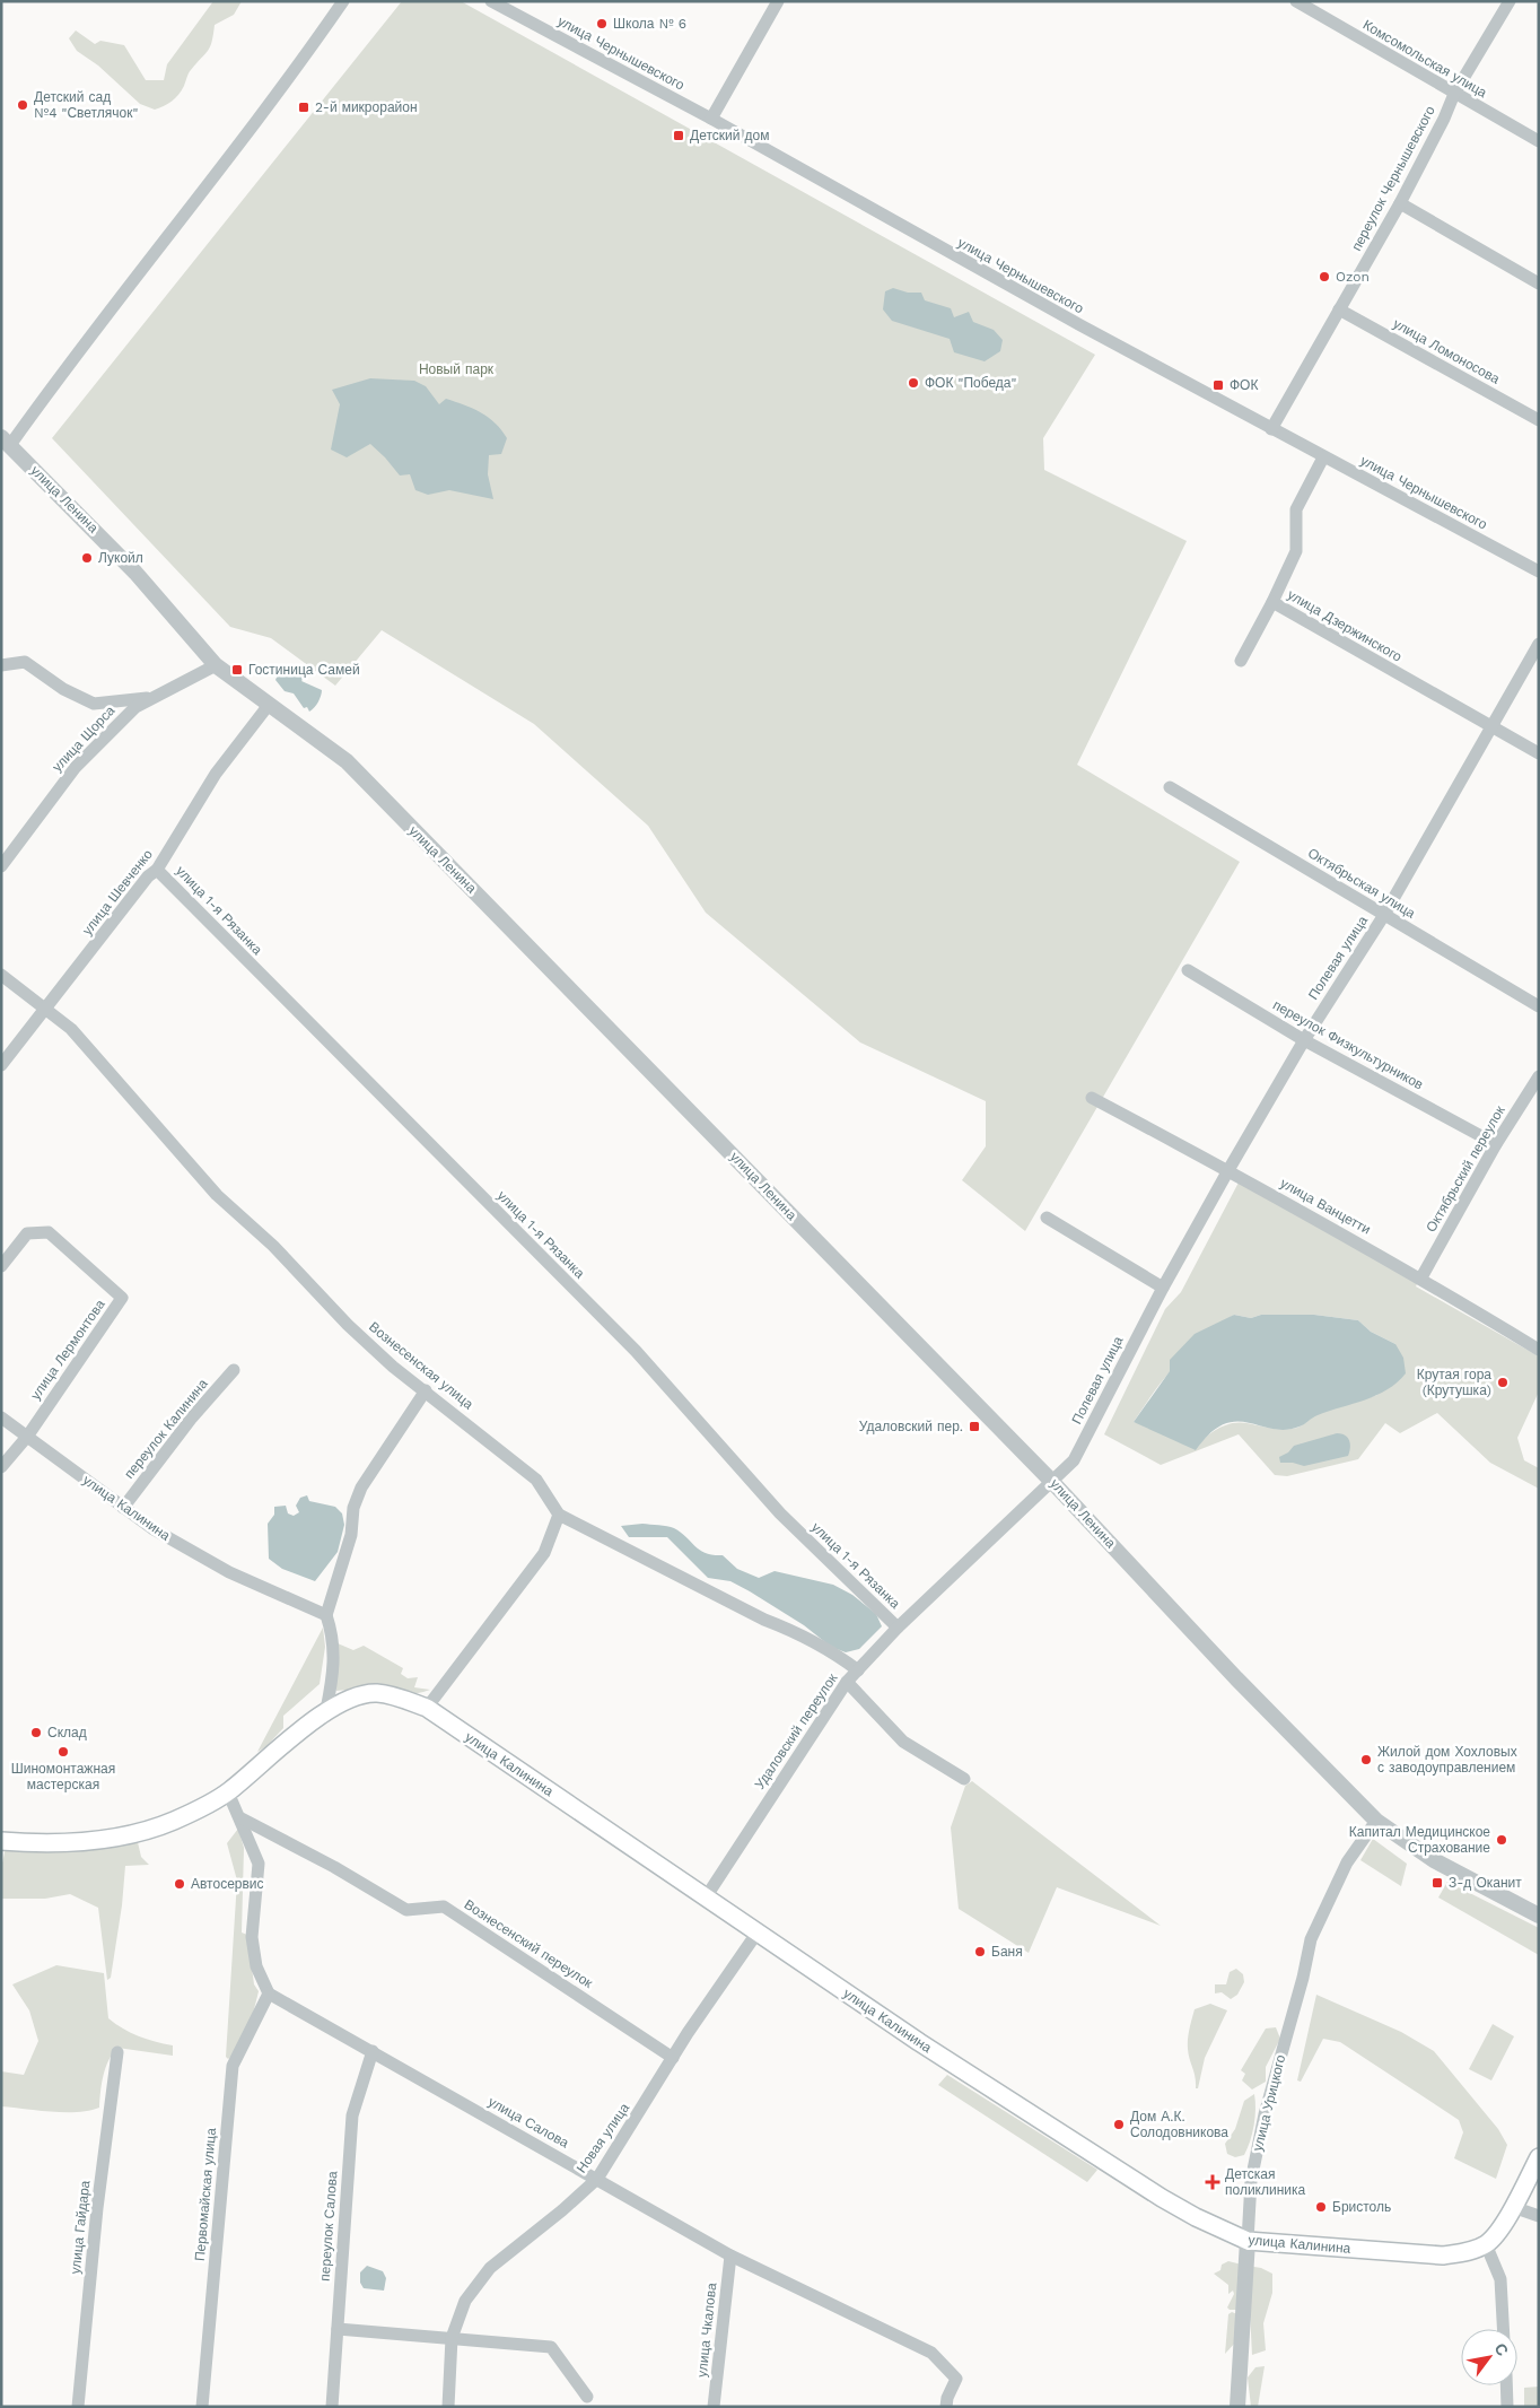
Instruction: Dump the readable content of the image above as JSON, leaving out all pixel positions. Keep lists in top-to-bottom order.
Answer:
{
  "streets": {
    "main road": ["улица Калинина"],
    "street": [
      "улица Чернышевского",
      "Комсомольская улица",
      "переулок Чернышевского",
      "улица Ломоносова",
      "улица Ленина",
      "улица Дзержинского",
      "улица Щорса",
      "Октябрьская улица",
      "улица Шевченко",
      "улица 1-я Рязанка",
      "Полевая улица",
      "переулок Физкультурников",
      "Октябрьский переулок",
      "улица Ванцетти",
      "улица Лермонтова",
      "Вознесенская улица",
      "переулок Калинина",
      "Удаловский переулок",
      "Вознесенский переулок",
      "улица Урицкого",
      "улица Салова",
      "Новая улица",
      "Первомайская улица",
      "переулок Салова",
      "улица Гайдара",
      "улица Чкалова"
    ]
  },
  "crossings": [
    ["улица Чернышевского", "переулок Чернышевского"],
    ["улица Чернышевского", "улица Дзержинского"],
    ["Комсомольская улица", "переулок Чернышевского"],
    ["переулок Чернышевского", "улица Ломоносова"],
    ["улица Ленина", "улица Щорса"],
    ["улица Ленина", "улица Шевченко"],
    ["улица Ленина", "Полевая улица"],
    ["улица Ленина", "Удаловский переулок"],
    ["улица Ленина", "улица Урицкого"],
    ["улица Дзержинского", "Полевая улица"],
    ["Октябрьская улица", "Полевая улица"],
    ["улица Шевченко", "улица 1-я Рязанка"],
    ["улица Шевченко", "Вознесенская улица"],
    ["улица 1-я Рязанка", "Удаловский переулок"],
    ["Полевая улица", "переулок Физкультурников"],
    ["Полевая улица", "улица Ванцетти"],
    ["Полевая улица", "Удаловский переулок"],
    ["переулок Физкультурников", "Октябрьский переулок"],
    ["Октябрьский переулок", "улица Ванцетти"],
    ["улица Лермонтова", "улица Калинина"],
    ["переулок Калинина", "улица Калинина"],
    ["улица Калинина", "Удаловский переулок"],
    ["улица Калинина", "улица Урицкого"],
    ["улица Калинина", "Новая улица"],
    ["Вознесенский переулок", "Новая улица"],
    ["улица Салова", "Новая улица"],
    ["улица Салова", "Первомайская улица"],
    ["улица Салова", "переулок Салова"],
    ["улица Салова", "улица Чкалова"]
  ],
  "parks": ["Новый парк"],
  "places": {
    "other": [
      "Школа № 6",
      "Детский сад №4 \"Светлячок\"",
      "Ozon",
      "ФОК \"Победа\"",
      "Лукойл",
      "Крутая гора (Крутушка)",
      "Склад",
      "Шиномонтажная мастерская",
      "Жилой дом Хохловых с заводоуправлением",
      "Капитал Медицинское Страхование",
      "Автосервис",
      "Баня",
      "Дом А.К. Солодовникова",
      "Бристоль"
    ],
    "transit": [
      "2-й микрорайон",
      "Детский дом",
      "ФОК",
      "Гостиница Самей",
      "Удаловский пер.",
      "З-д Оканит"
    ],
    "health": ["Детская поликлиника"]
  },
  "north": "top right"
}
